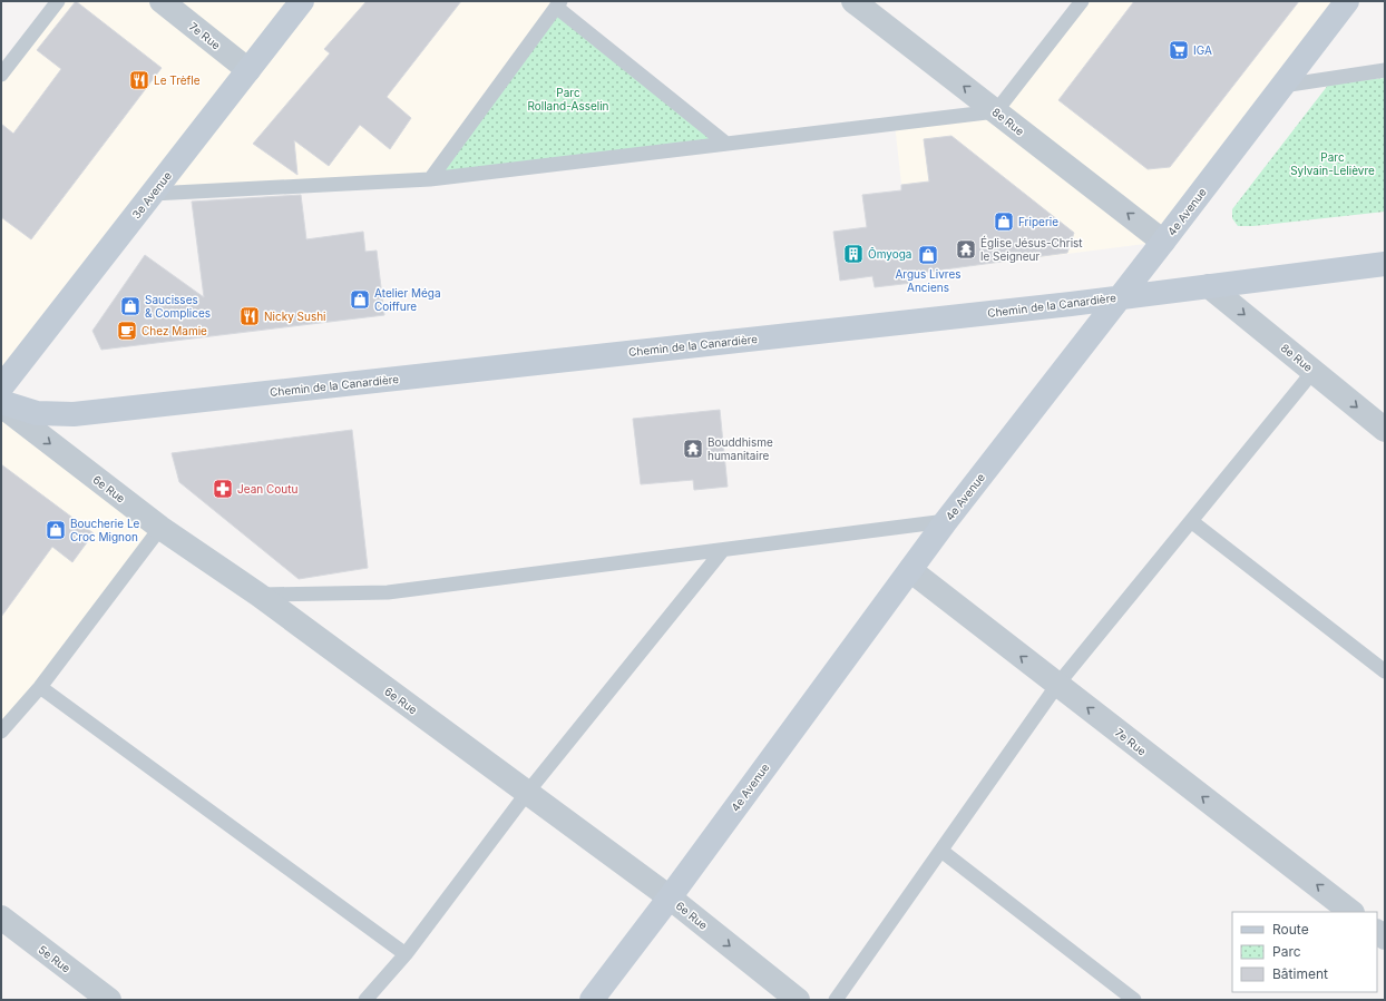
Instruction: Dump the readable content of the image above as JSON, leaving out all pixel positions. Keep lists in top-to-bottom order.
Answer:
{
  "streets": {
    "street": [
      "7e Rue",
      "8e Rue",
      "3e Avenue",
      "4e Avenue",
      "Chemin de la Canardière",
      "6e Rue",
      "5e Rue"
    ]
  },
  "crossings": [
    ["7e Rue", "3e Avenue"],
    ["7e Rue", "4e Avenue"],
    ["8e Rue", "4e Avenue"],
    ["8e Rue", "Chemin de la Canardière"],
    ["4e Avenue", "Chemin de la Canardière"],
    ["4e Avenue", "6e Rue"]
  ],
  "one_way": ["7e Rue", "6e Rue"],
  "parks": ["Parc Rolland-Asselin", "Parc Sylvain-Lelièvre"],
  "places": {
    "supermarket": ["IGA"],
    "restaurant": ["Le Trèfle", "Nicky Sushi"],
    "shop": [
      "Friperie",
      "Argus Livres Anciens",
      "Atelier Méga Coiffure",
      "Saucisses & Complices",
      "Boucherie Le Croc Mignon"
    ],
    "temple": ["Église Jésus-Christ le Seigneur", "Bouddhisme humanitaire"],
    "building": ["Ômyoga"],
    "cafe": ["Chez Mamie"],
    "pharmacy": ["Jean Coutu"]
  },
  "legend": ["Route", "Parc", "Bâtiment"]
}
